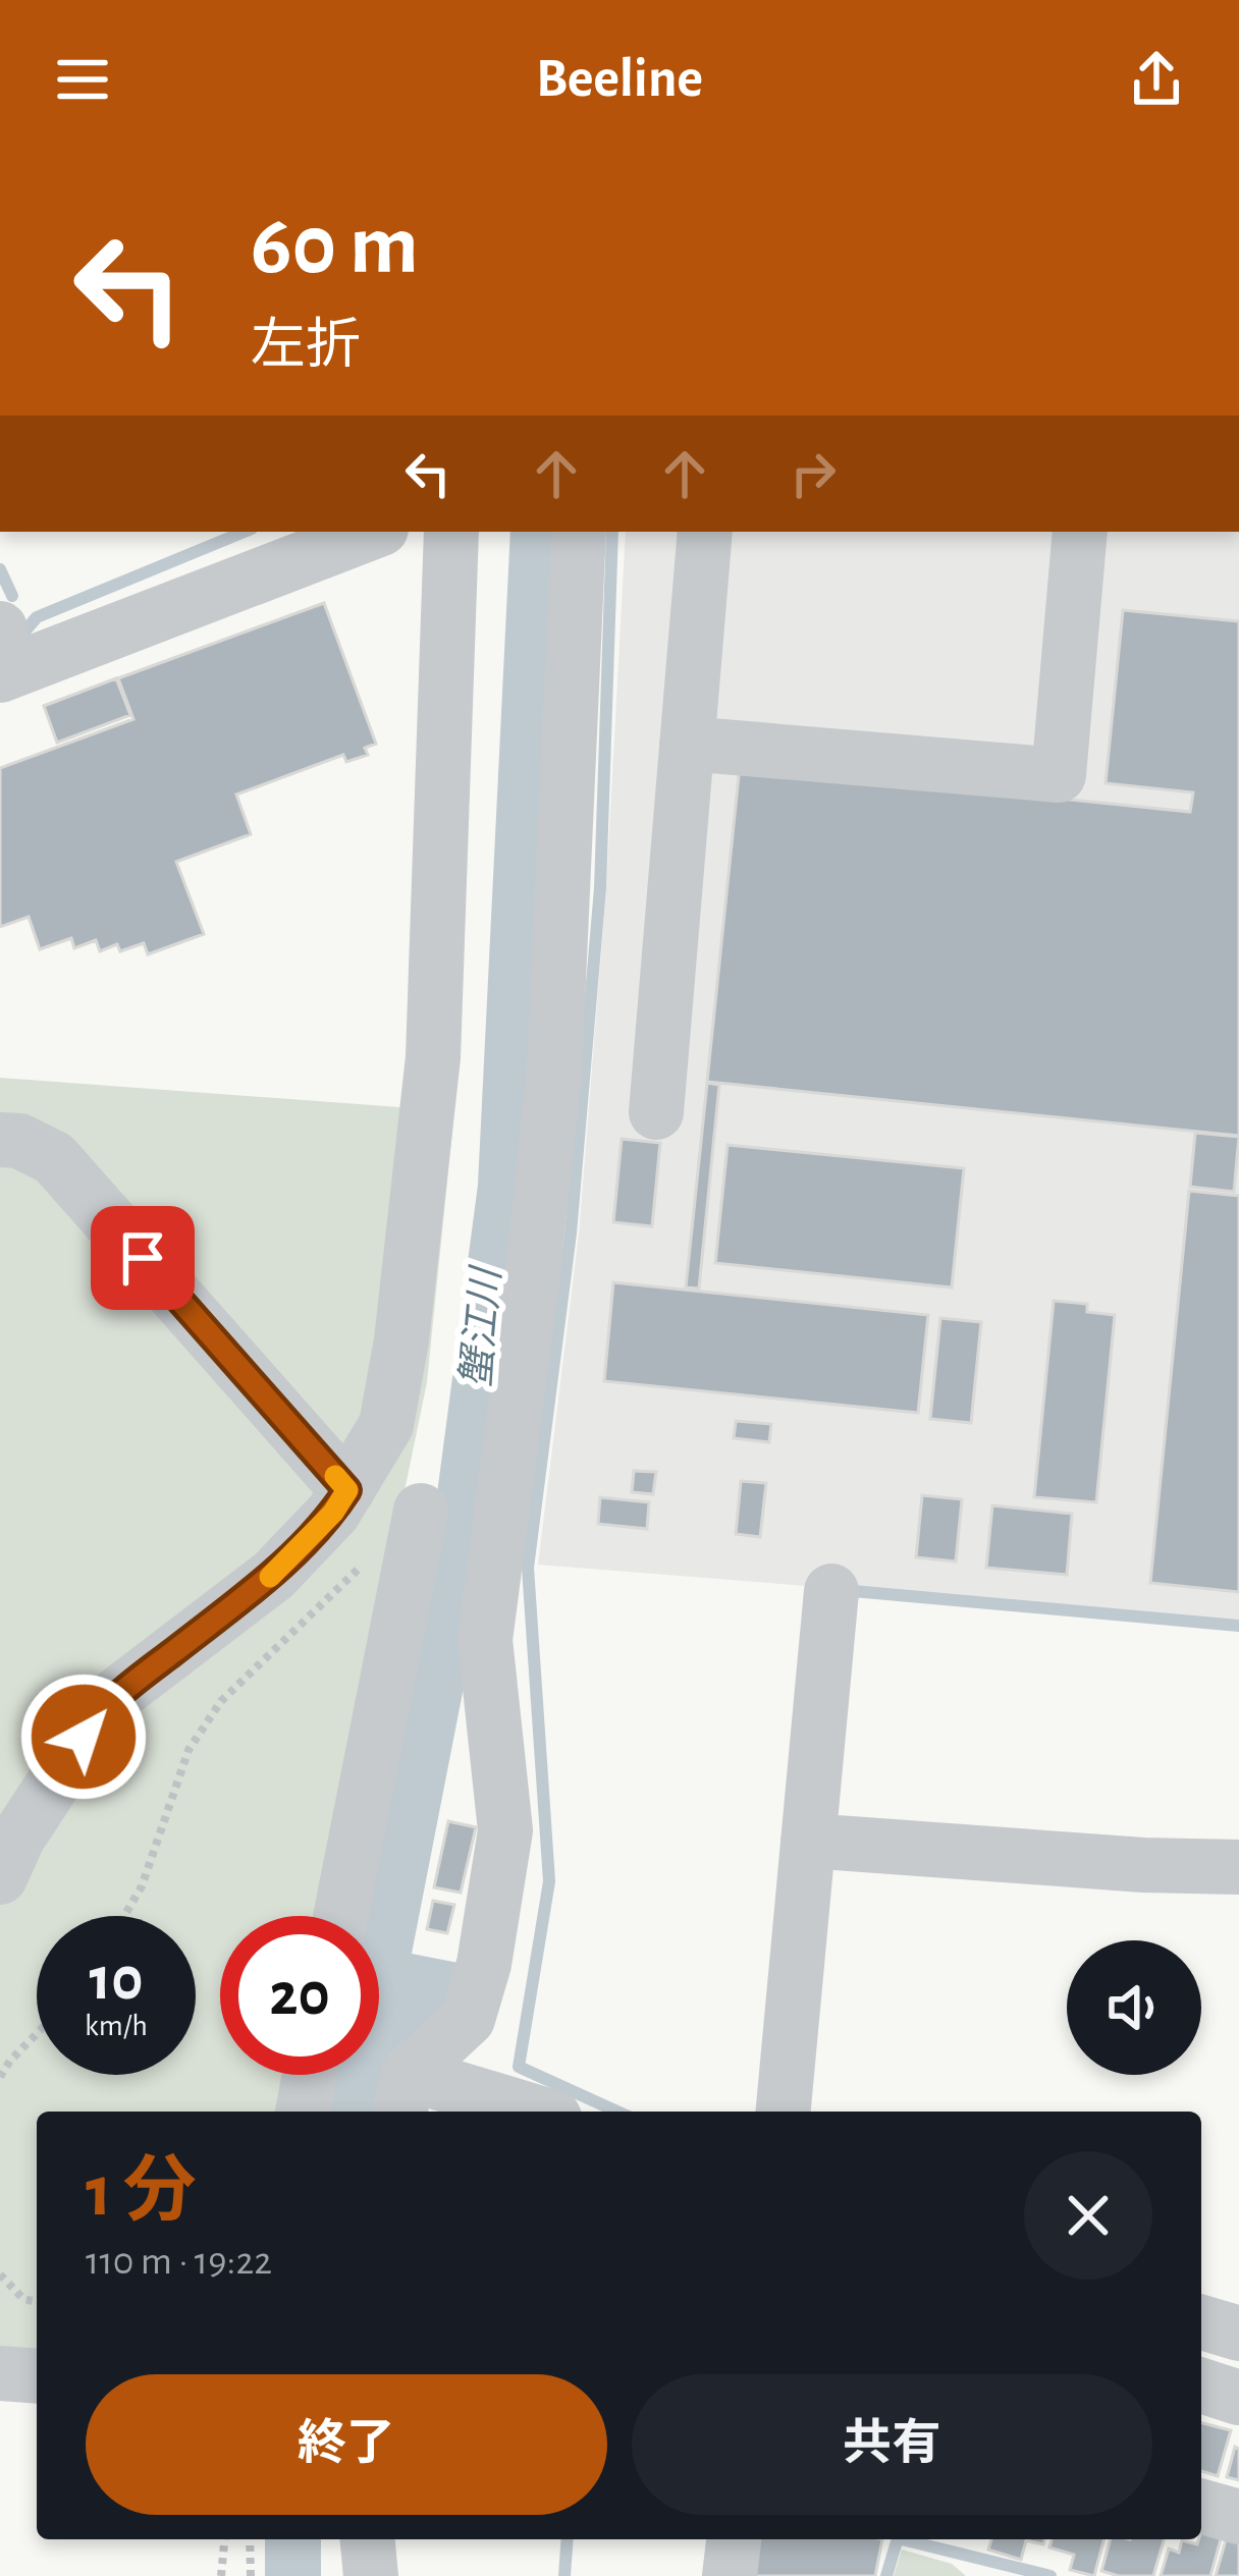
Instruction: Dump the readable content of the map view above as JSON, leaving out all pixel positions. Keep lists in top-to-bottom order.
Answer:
{
  "water": ["蟹江川"],
  "page": {
    "header": "Beeline",
    "turn": ["60 m", "左折"],
    "speed": "10 km/h",
    "limit": "20",
    "heading": ["1 分", "110 m · 19:22"],
    "buttons": ["終了", "共有"]
  }
}
